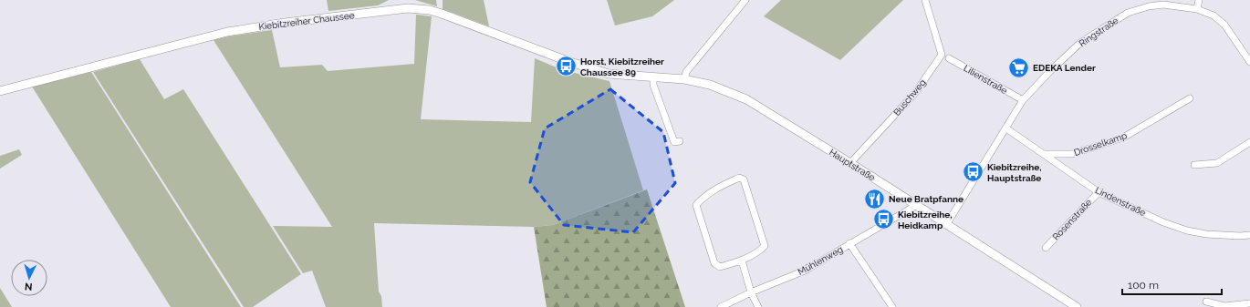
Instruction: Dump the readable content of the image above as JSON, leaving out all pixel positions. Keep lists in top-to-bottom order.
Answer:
{
  "streets": {
    "street": [
      "Kiebitzreiher Chaussee",
      "Ringstraße",
      "Lilienstraße",
      "Buschweg",
      "Drosselkamp",
      "Hauptstraße",
      "Lindenstraße",
      "Rosenstraße",
      "Mühlenweg"
    ]
  },
  "crossings": [
    ["Kiebitzreiher Chaussee", "Hauptstraße"],
    ["Ringstraße", "Lilienstraße"],
    ["Ringstraße", "Hauptstraße"],
    ["Ringstraße", "Lindenstraße"],
    ["Buschweg", "Hauptstraße"],
    ["Drosselkamp", "Lindenstraße"],
    ["Hauptstraße", "Mühlenweg"],
    ["Lindenstraße", "Rosenstraße"]
  ],
  "places": {
    "bus stop": ["Horst, Kiebitzreiher Chaussee 89", "Kiebitzreihe, Hauptstraße", "Kiebitzreihe, Heidkamp"],
    "supermarket": ["EDEKA Lender"],
    "restaurant": ["Neue Bratpfanne"]
  },
  "scale_bar": "100 m",
  "north": "bottom"
}
